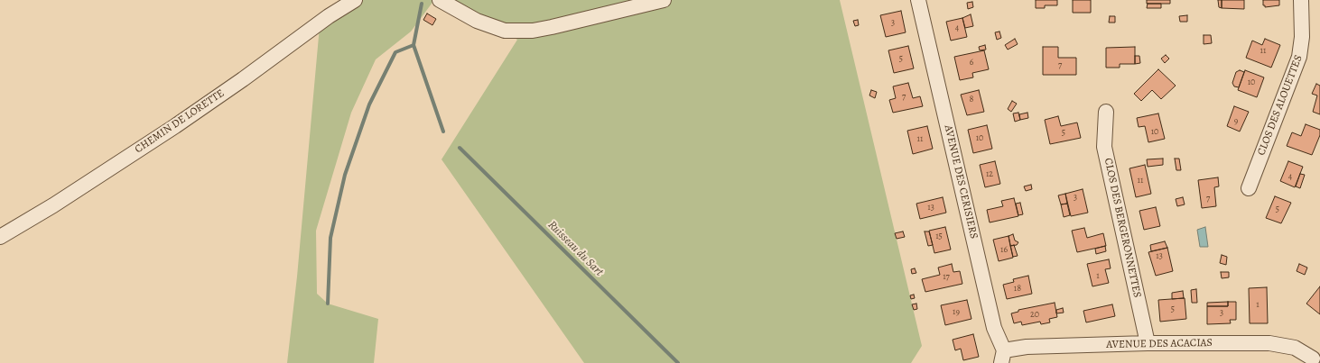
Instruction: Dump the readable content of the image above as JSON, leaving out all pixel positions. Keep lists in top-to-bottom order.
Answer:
{
  "streets": {
    "street": [
      "CLOS DES ALOUETTES",
      "CHEMIN DE LORETTE",
      "AVENUE DES CERISIERS",
      "CLOS DES BERGERONNETTES",
      "AVENUE DES ACACIAS"
    ]
  },
  "crossings": [
    ["AVENUE DES CERISIERS", "AVENUE DES ACACIAS"],
    ["CLOS DES BERGERONNETTES", "AVENUE DES ACACIAS"]
  ],
  "water": ["Ruisseau du Sart"],
  "house_numbers": [
    "3",
    "4",
    "11",
    "5",
    "6",
    "7",
    "10",
    "7",
    "8",
    "9",
    "10",
    "5",
    "10",
    "11",
    "12",
    "4",
    "11",
    "3",
    "7",
    "13",
    "5",
    "15",
    "16",
    "13",
    "1",
    "17",
    "18",
    "1",
    "5",
    "19",
    "3",
    "20"
  ]
}
